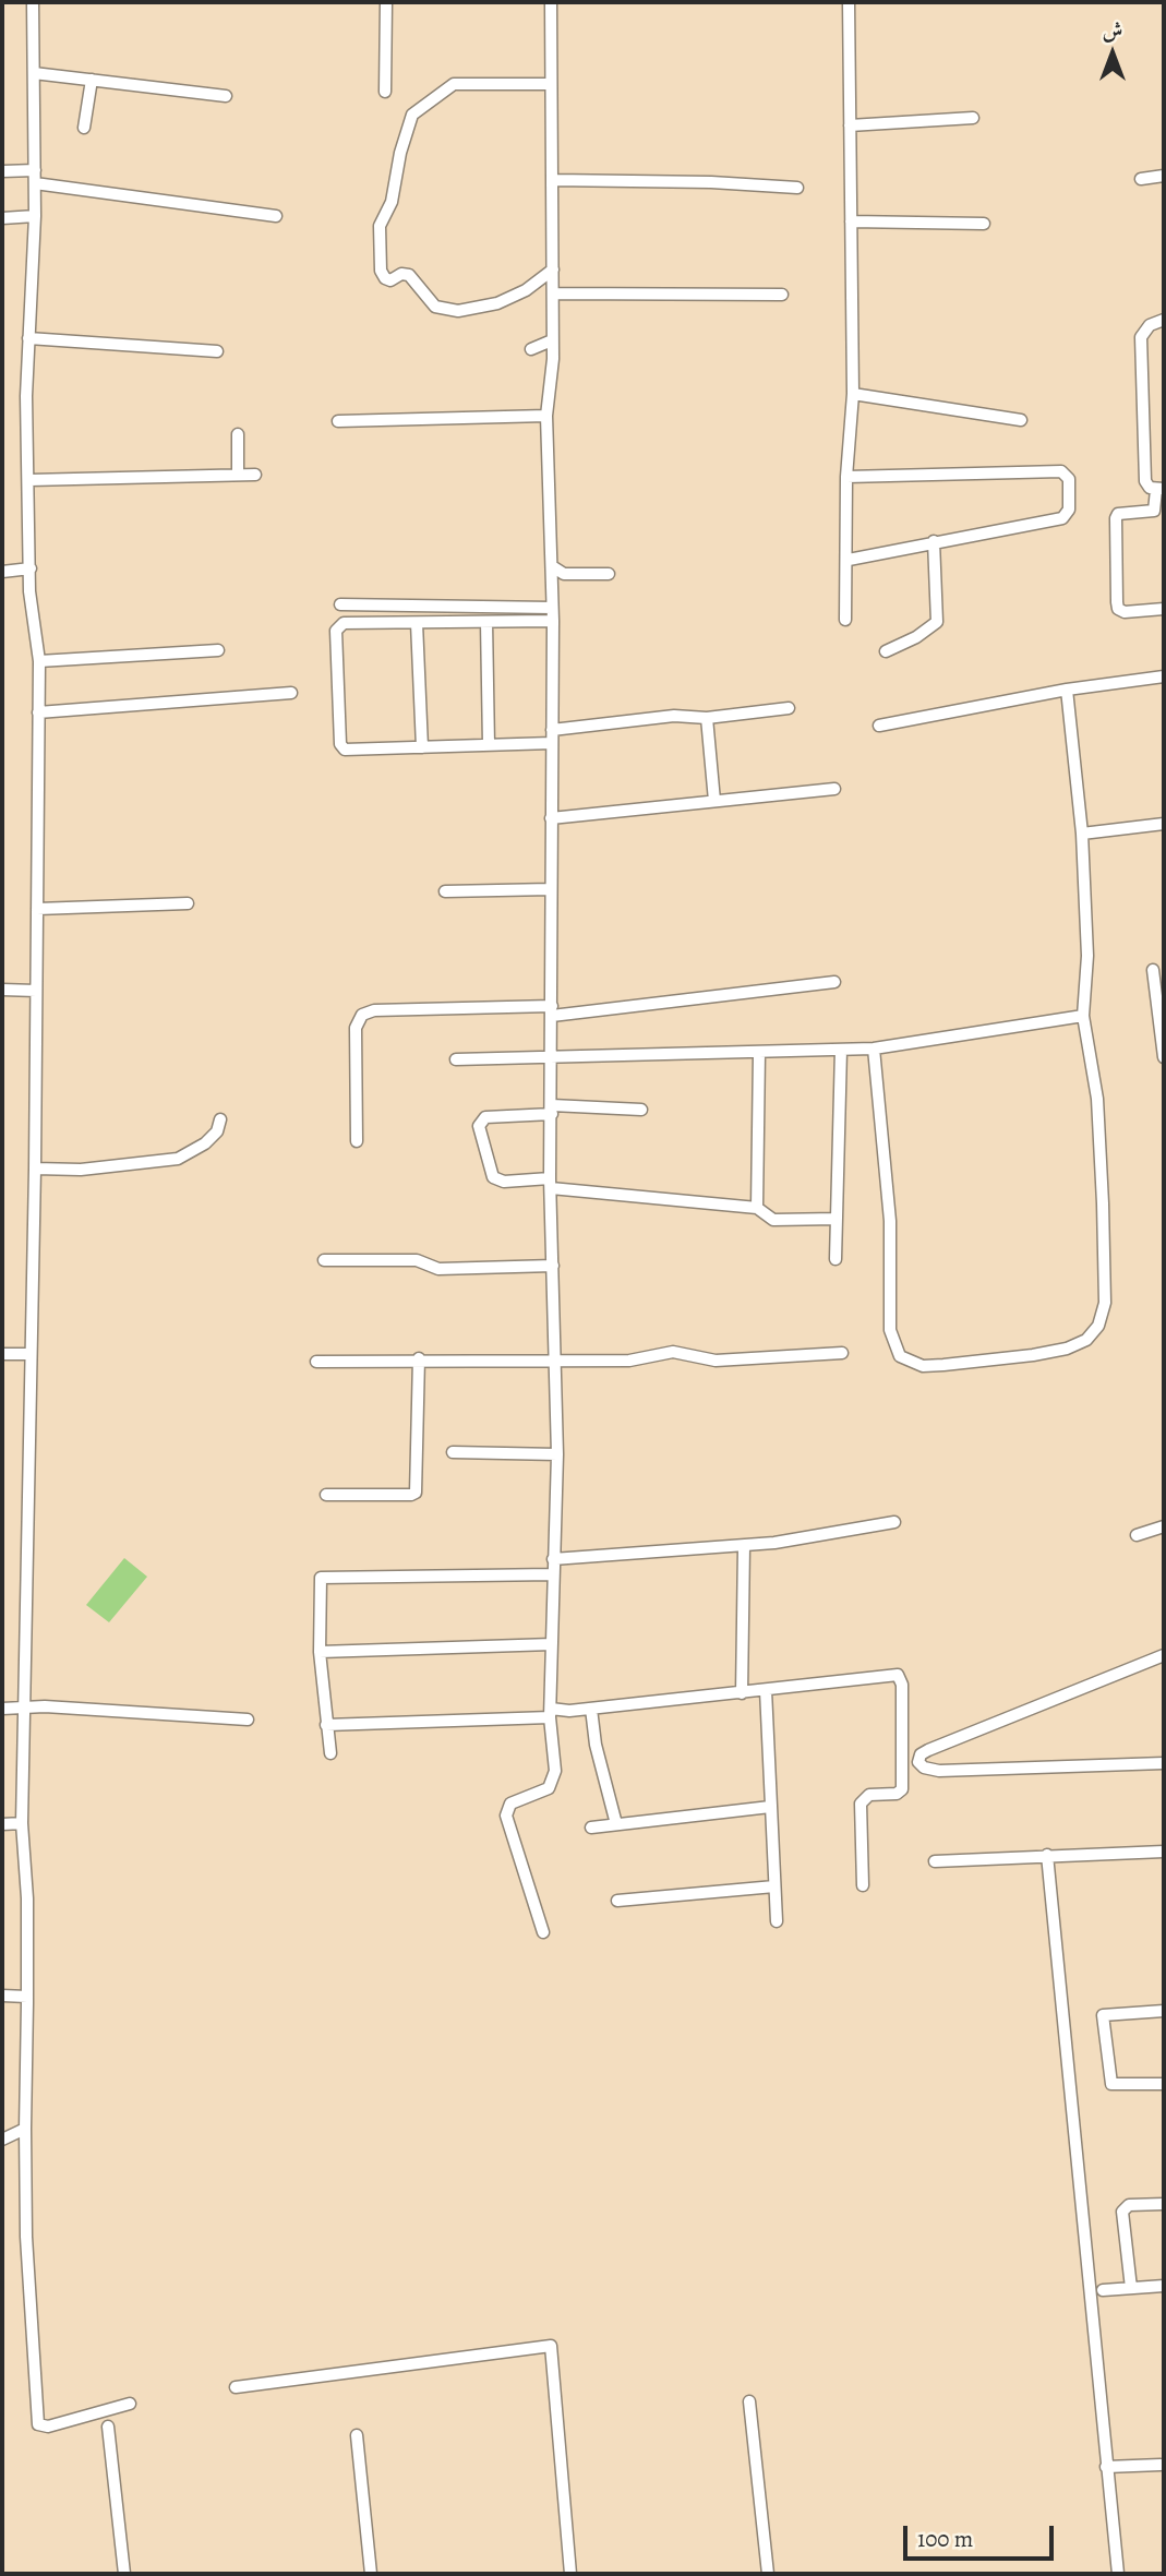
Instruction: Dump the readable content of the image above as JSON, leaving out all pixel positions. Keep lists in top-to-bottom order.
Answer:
{
  "scale_bar": "100 m",
  "north": "top"
}
